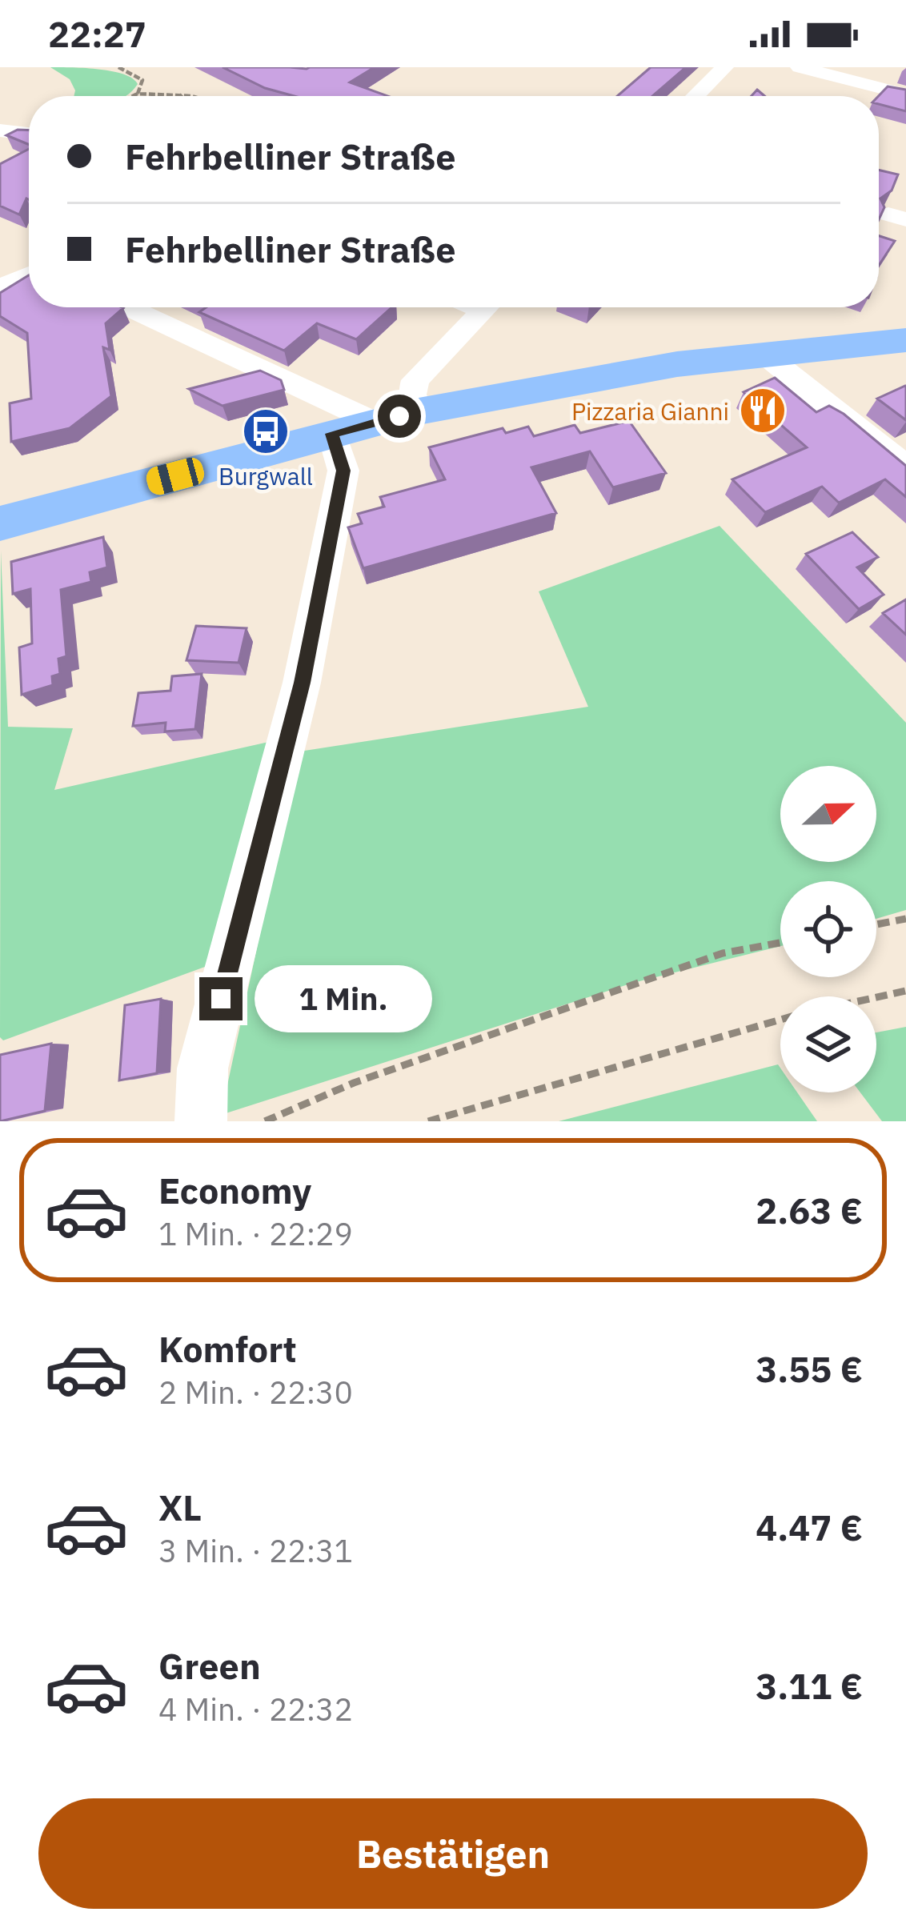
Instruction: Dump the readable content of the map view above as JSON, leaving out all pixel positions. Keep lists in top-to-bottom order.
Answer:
{
  "places": {
    "restaurant": ["Pizzaria Gianni"],
    "bus stop": ["Burgwall"]
  },
  "north": "right",
  "page": {
    "status": "22:27",
    "banner": ["Fehrbelliner Straße", "Fehrbelliner Straße"],
    "bubble": "1 Min.",
    "list": [
      {
        "name": "Economy",
        "note": "1 Min. · 22:29",
        "value": "2.63 €"
      },
      {
        "name": "Komfort",
        "note": "2 Min. · 22:30",
        "value": "3.55 €"
      },
      {
        "name": "XL",
        "note": "3 Min. · 22:31",
        "value": "4.47 €"
      },
      {
        "name": "Green",
        "note": "4 Min. · 22:32",
        "value": "3.11 €"
      }
    ],
    "buttons": "Bestätigen"
  }
}
